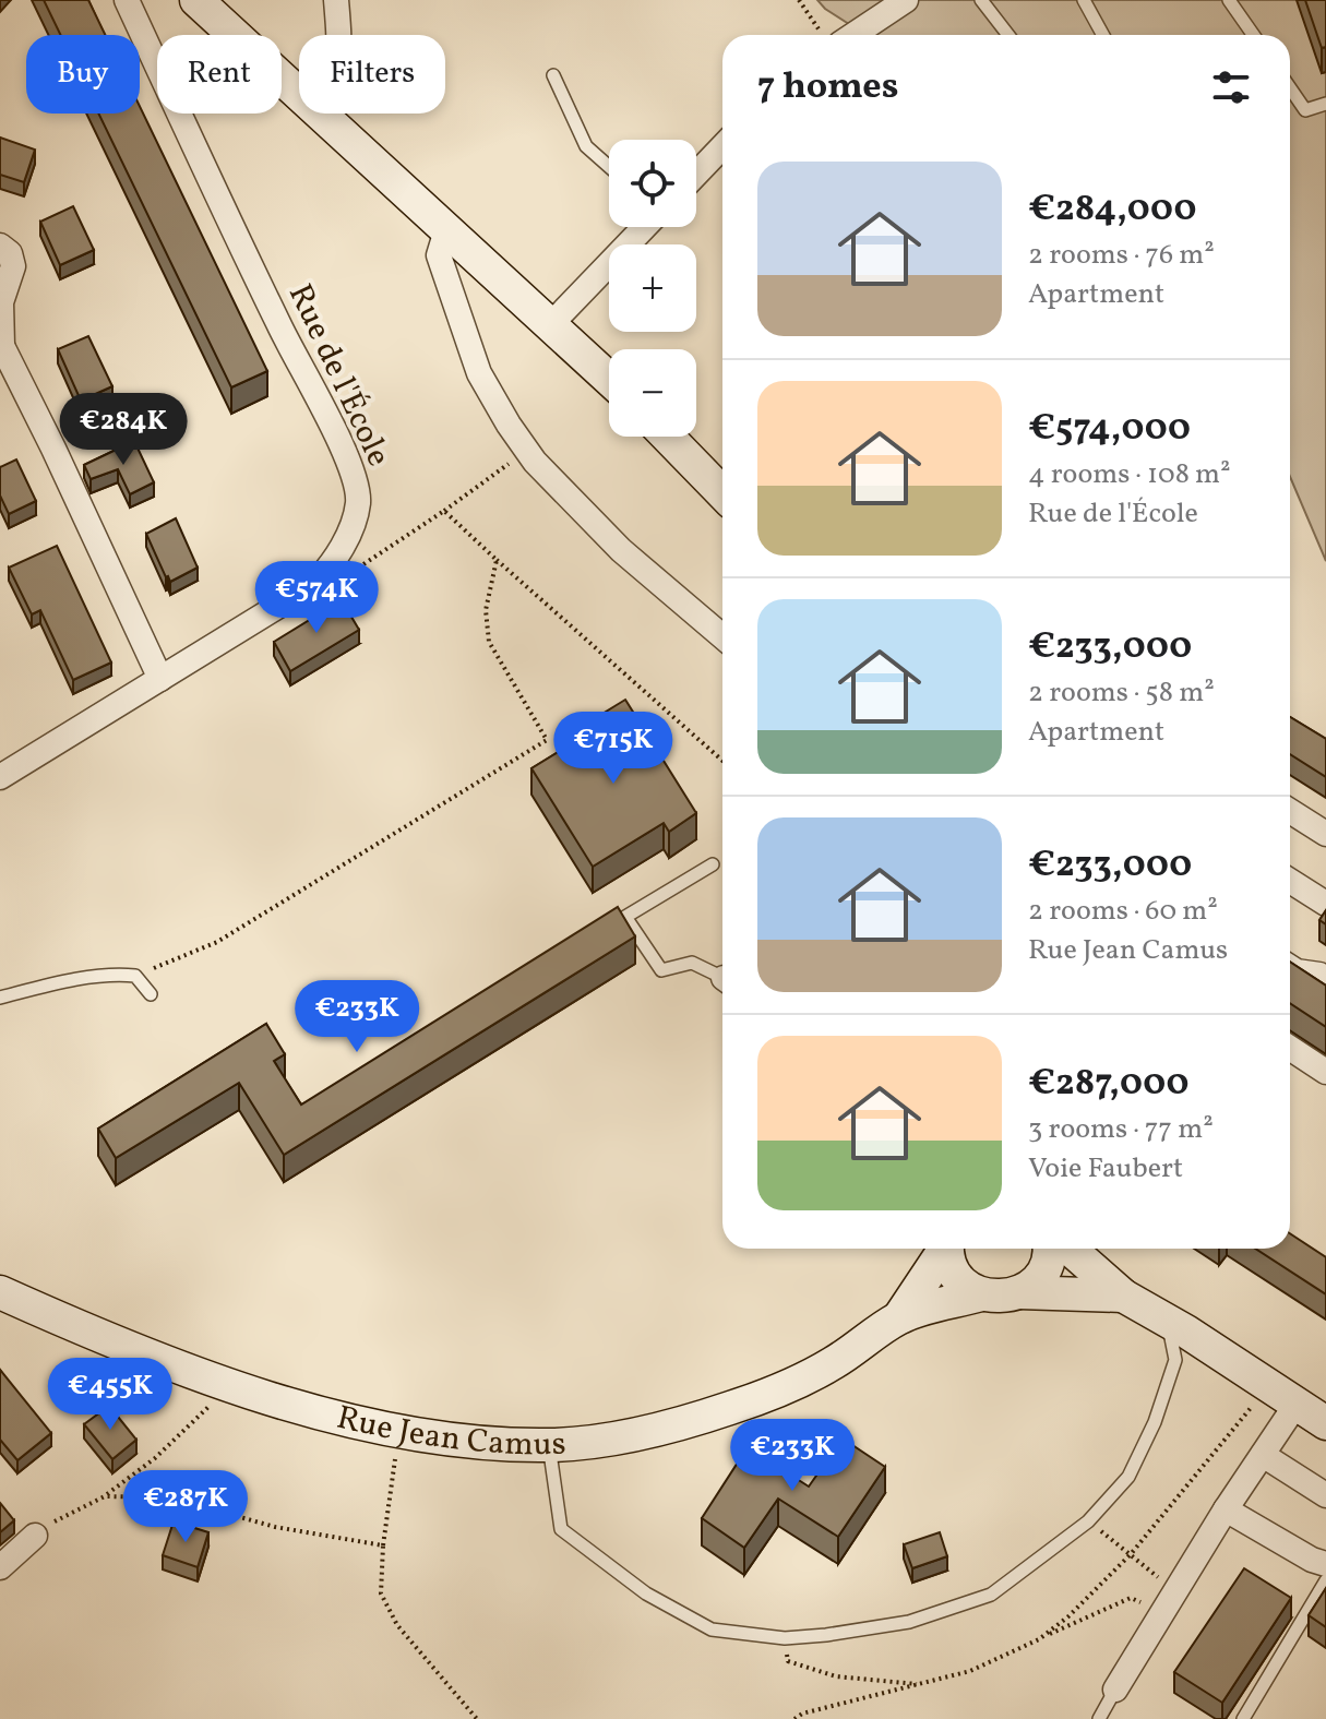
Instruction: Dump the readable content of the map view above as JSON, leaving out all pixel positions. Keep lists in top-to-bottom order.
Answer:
{
  "streets": {
    "street": ["Rue de l'École", "Rue Jean Camus"]
  },
  "page": {
    "chip": ["Buy", "Rent", "Filters"],
    "heading": "7 homes",
    "map_buttons": ["+", "−"],
    "list": [
      {
        "name": "€284,000",
        "note": "2 rooms · 76 m² · Apartment"
      },
      {
        "name": "€574,000",
        "note": "4 rooms · 108 m² · Rue de l'École"
      },
      {
        "name": "€233,000",
        "note": "2 rooms · 58 m² · Apartment"
      },
      {
        "name": "€233,000",
        "note": "2 rooms · 60 m² · Rue Jean Camus"
      },
      {
        "name": "€287,000",
        "note": "3 rooms · 77 m² · Voie Faubert"
      }
    ],
    "price": [
      "€284K",
      "€574K",
      "€715K",
      "€233K",
      "€455K",
      "€233K",
      "€287K"
    ]
  }
}
